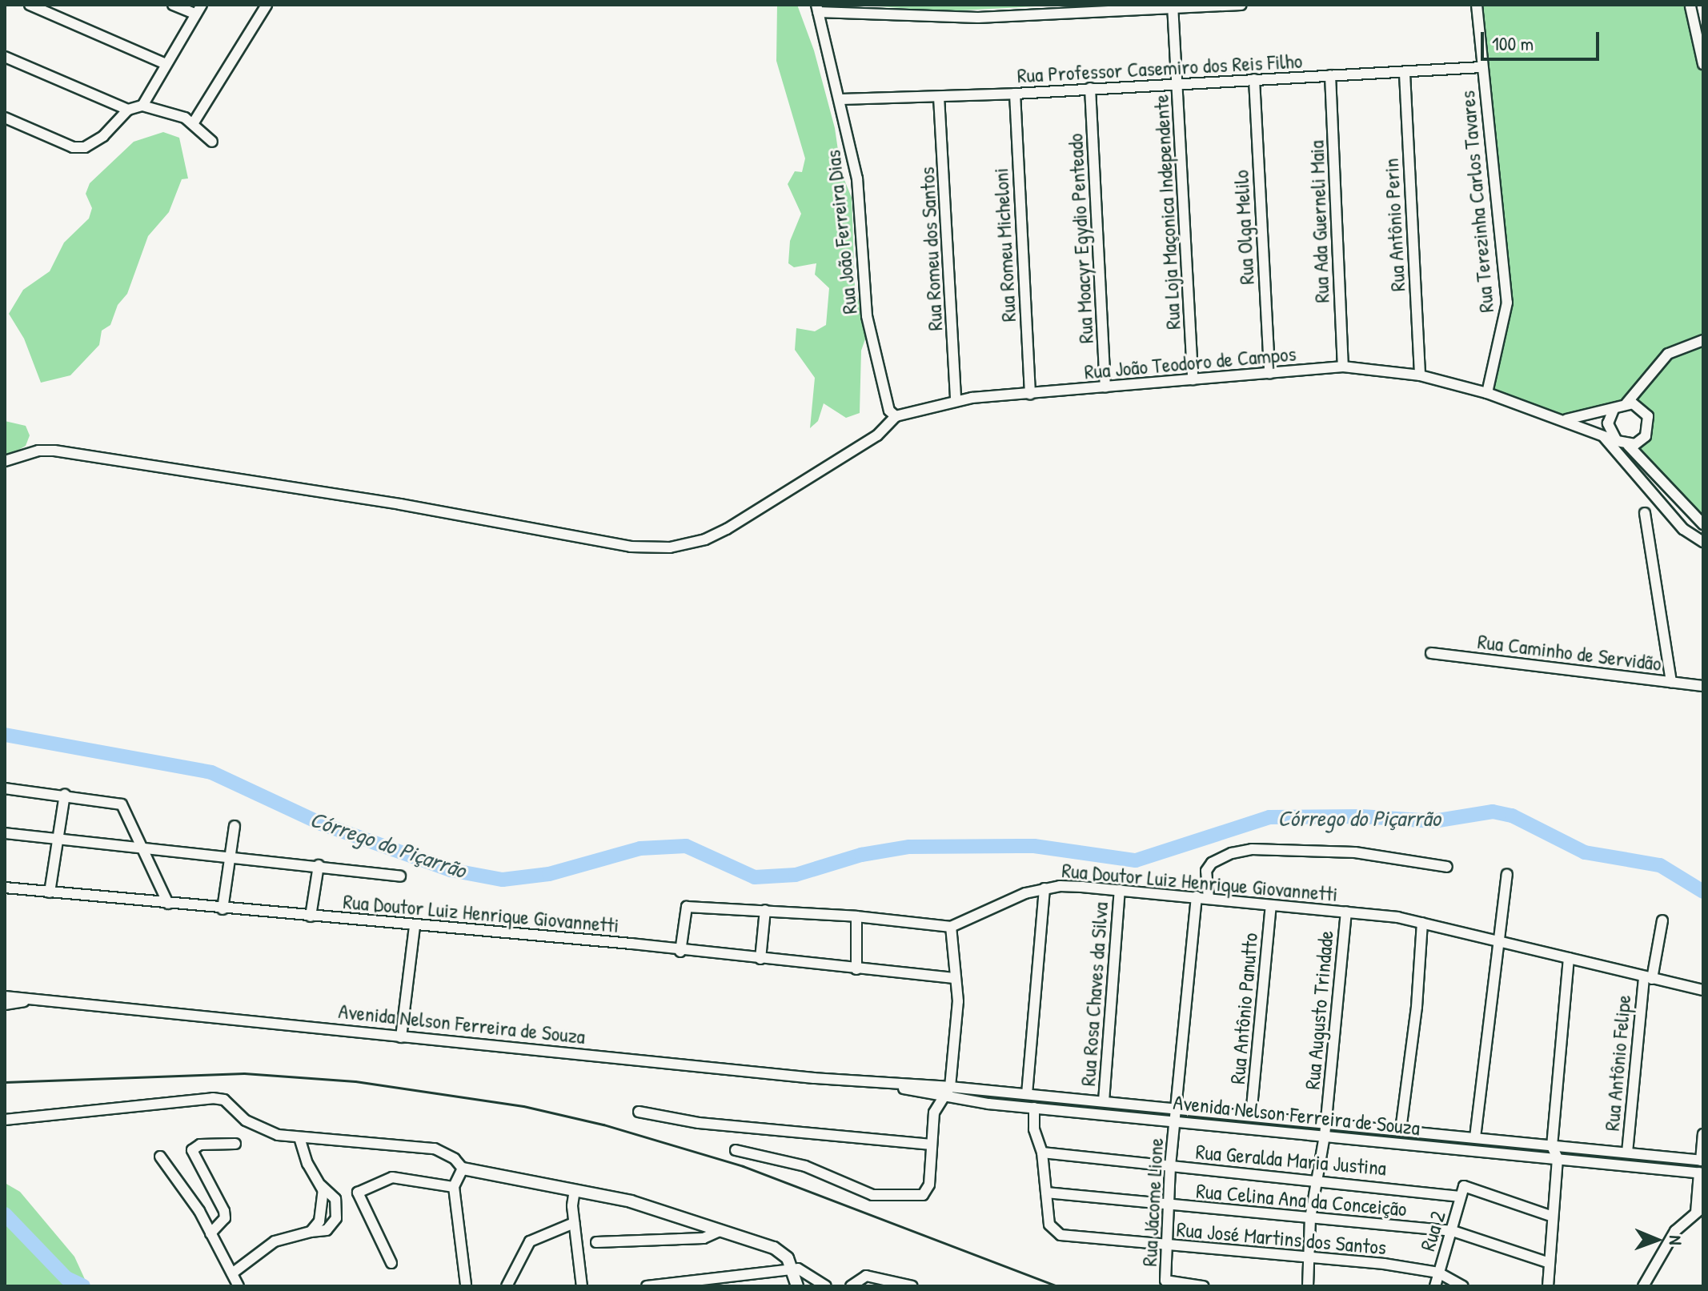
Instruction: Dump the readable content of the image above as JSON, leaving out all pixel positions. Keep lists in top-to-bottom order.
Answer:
{
  "streets": {
    "street": [
      "Rua Professor Casemiro dos Reis Filho",
      "Rua Terezinha Carlos Tavares",
      "Rua Loja Maçonica Independente",
      "Rua Ada Guerneli Maia",
      "Rua Antônio Perin",
      "Rua Olga Melilo",
      "Rua João Ferreira Dias",
      "Rua Moacyr Egydio Penteado",
      "Rua Romeu Micheloni",
      "Rua Romeu dos Santos",
      "Rua João Teodoro de Campos",
      "Rua Caminho de Servidão",
      "Rua Doutor Luiz Henrique Giovannetti",
      "Rua Rosa Chaves da Silva",
      "Rua Antônio Panutto",
      "Rua Augusto Trindade",
      "Avenida Nelson Ferreira de Souza",
      "Rua Antônio Felipe",
      "Rua Geralda Maria Justina",
      "Rua Celina Ana da Conceição",
      "Rua Jácome Lione",
      "Rua 2",
      "Rua José Martins dos Santos"
    ]
  },
  "crossings": [
    ["Rua Professor Casemiro dos Reis Filho", "Rua Terezinha Carlos Tavares"],
    ["Rua Professor Casemiro dos Reis Filho", "Rua Loja Maçonica Independente"],
    ["Rua Professor Casemiro dos Reis Filho", "Rua Ada Guerneli Maia"],
    ["Rua Professor Casemiro dos Reis Filho", "Rua Antônio Perin"],
    ["Rua Professor Casemiro dos Reis Filho", "Rua Olga Melilo"],
    ["Rua Professor Casemiro dos Reis Filho", "Rua João Ferreira Dias"],
    ["Rua Professor Casemiro dos Reis Filho", "Rua Moacyr Egydio Penteado"],
    ["Rua Professor Casemiro dos Reis Filho", "Rua Romeu Micheloni"],
    ["Rua Professor Casemiro dos Reis Filho", "Rua Romeu dos Santos"],
    ["Rua Terezinha Carlos Tavares", "Rua João Teodoro de Campos"],
    ["Rua Loja Maçonica Independente", "Rua João Teodoro de Campos"],
    ["Rua Ada Guerneli Maia", "Rua João Teodoro de Campos"],
    ["Rua Antônio Perin", "Rua João Teodoro de Campos"],
    ["Rua Olga Melilo", "Rua João Teodoro de Campos"],
    ["Rua João Ferreira Dias", "Rua João Teodoro de Campos"],
    ["Rua Moacyr Egydio Penteado", "Rua João Teodoro de Campos"],
    ["Rua Romeu Micheloni", "Rua João Teodoro de Campos"],
    ["Rua Romeu dos Santos", "Rua João Teodoro de Campos"],
    ["Rua Doutor Luiz Henrique Giovannetti", "Rua Rosa Chaves da Silva"],
    ["Rua Doutor Luiz Henrique Giovannetti", "Rua Antônio Panutto"],
    ["Rua Doutor Luiz Henrique Giovannetti", "Rua Augusto Trindade"],
    ["Rua Doutor Luiz Henrique Giovannetti", "Rua Antônio Felipe"],
    ["Rua Doutor Luiz Henrique Giovannetti", "Rua Jácome Lione"],
    ["Rua Rosa Chaves da Silva", "Avenida Nelson Ferreira de Souza"],
    ["Rua Antônio Panutto", "Avenida Nelson Ferreira de Souza"],
    ["Rua Augusto Trindade", "Avenida Nelson Ferreira de Souza"],
    ["Rua Augusto Trindade", "Rua Geralda Maria Justina"],
    ["Rua Augusto Trindade", "Rua Celina Ana da Conceição"],
    ["Rua Augusto Trindade", "Rua José Martins dos Santos"],
    ["Avenida Nelson Ferreira de Souza", "Rua Antônio Felipe"],
    ["Avenida Nelson Ferreira de Souza", "Rua Jácome Lione"],
    ["Rua Geralda Maria Justina", "Rua Jácome Lione"],
    ["Rua Geralda Maria Justina", "Rua 2"],
    ["Rua Celina Ana da Conceição", "Rua Jácome Lione"],
    ["Rua Celina Ana da Conceição", "Rua 2"],
    ["Rua Celina Ana da Conceição", "Rua José Martins dos Santos"],
    ["Rua Jácome Lione", "Rua José Martins dos Santos"],
    ["Rua 2", "Rua José Martins dos Santos"]
  ],
  "water": ["Córrego do Piçarrão"],
  "scale_bar": "100 m",
  "north": "right"
}
